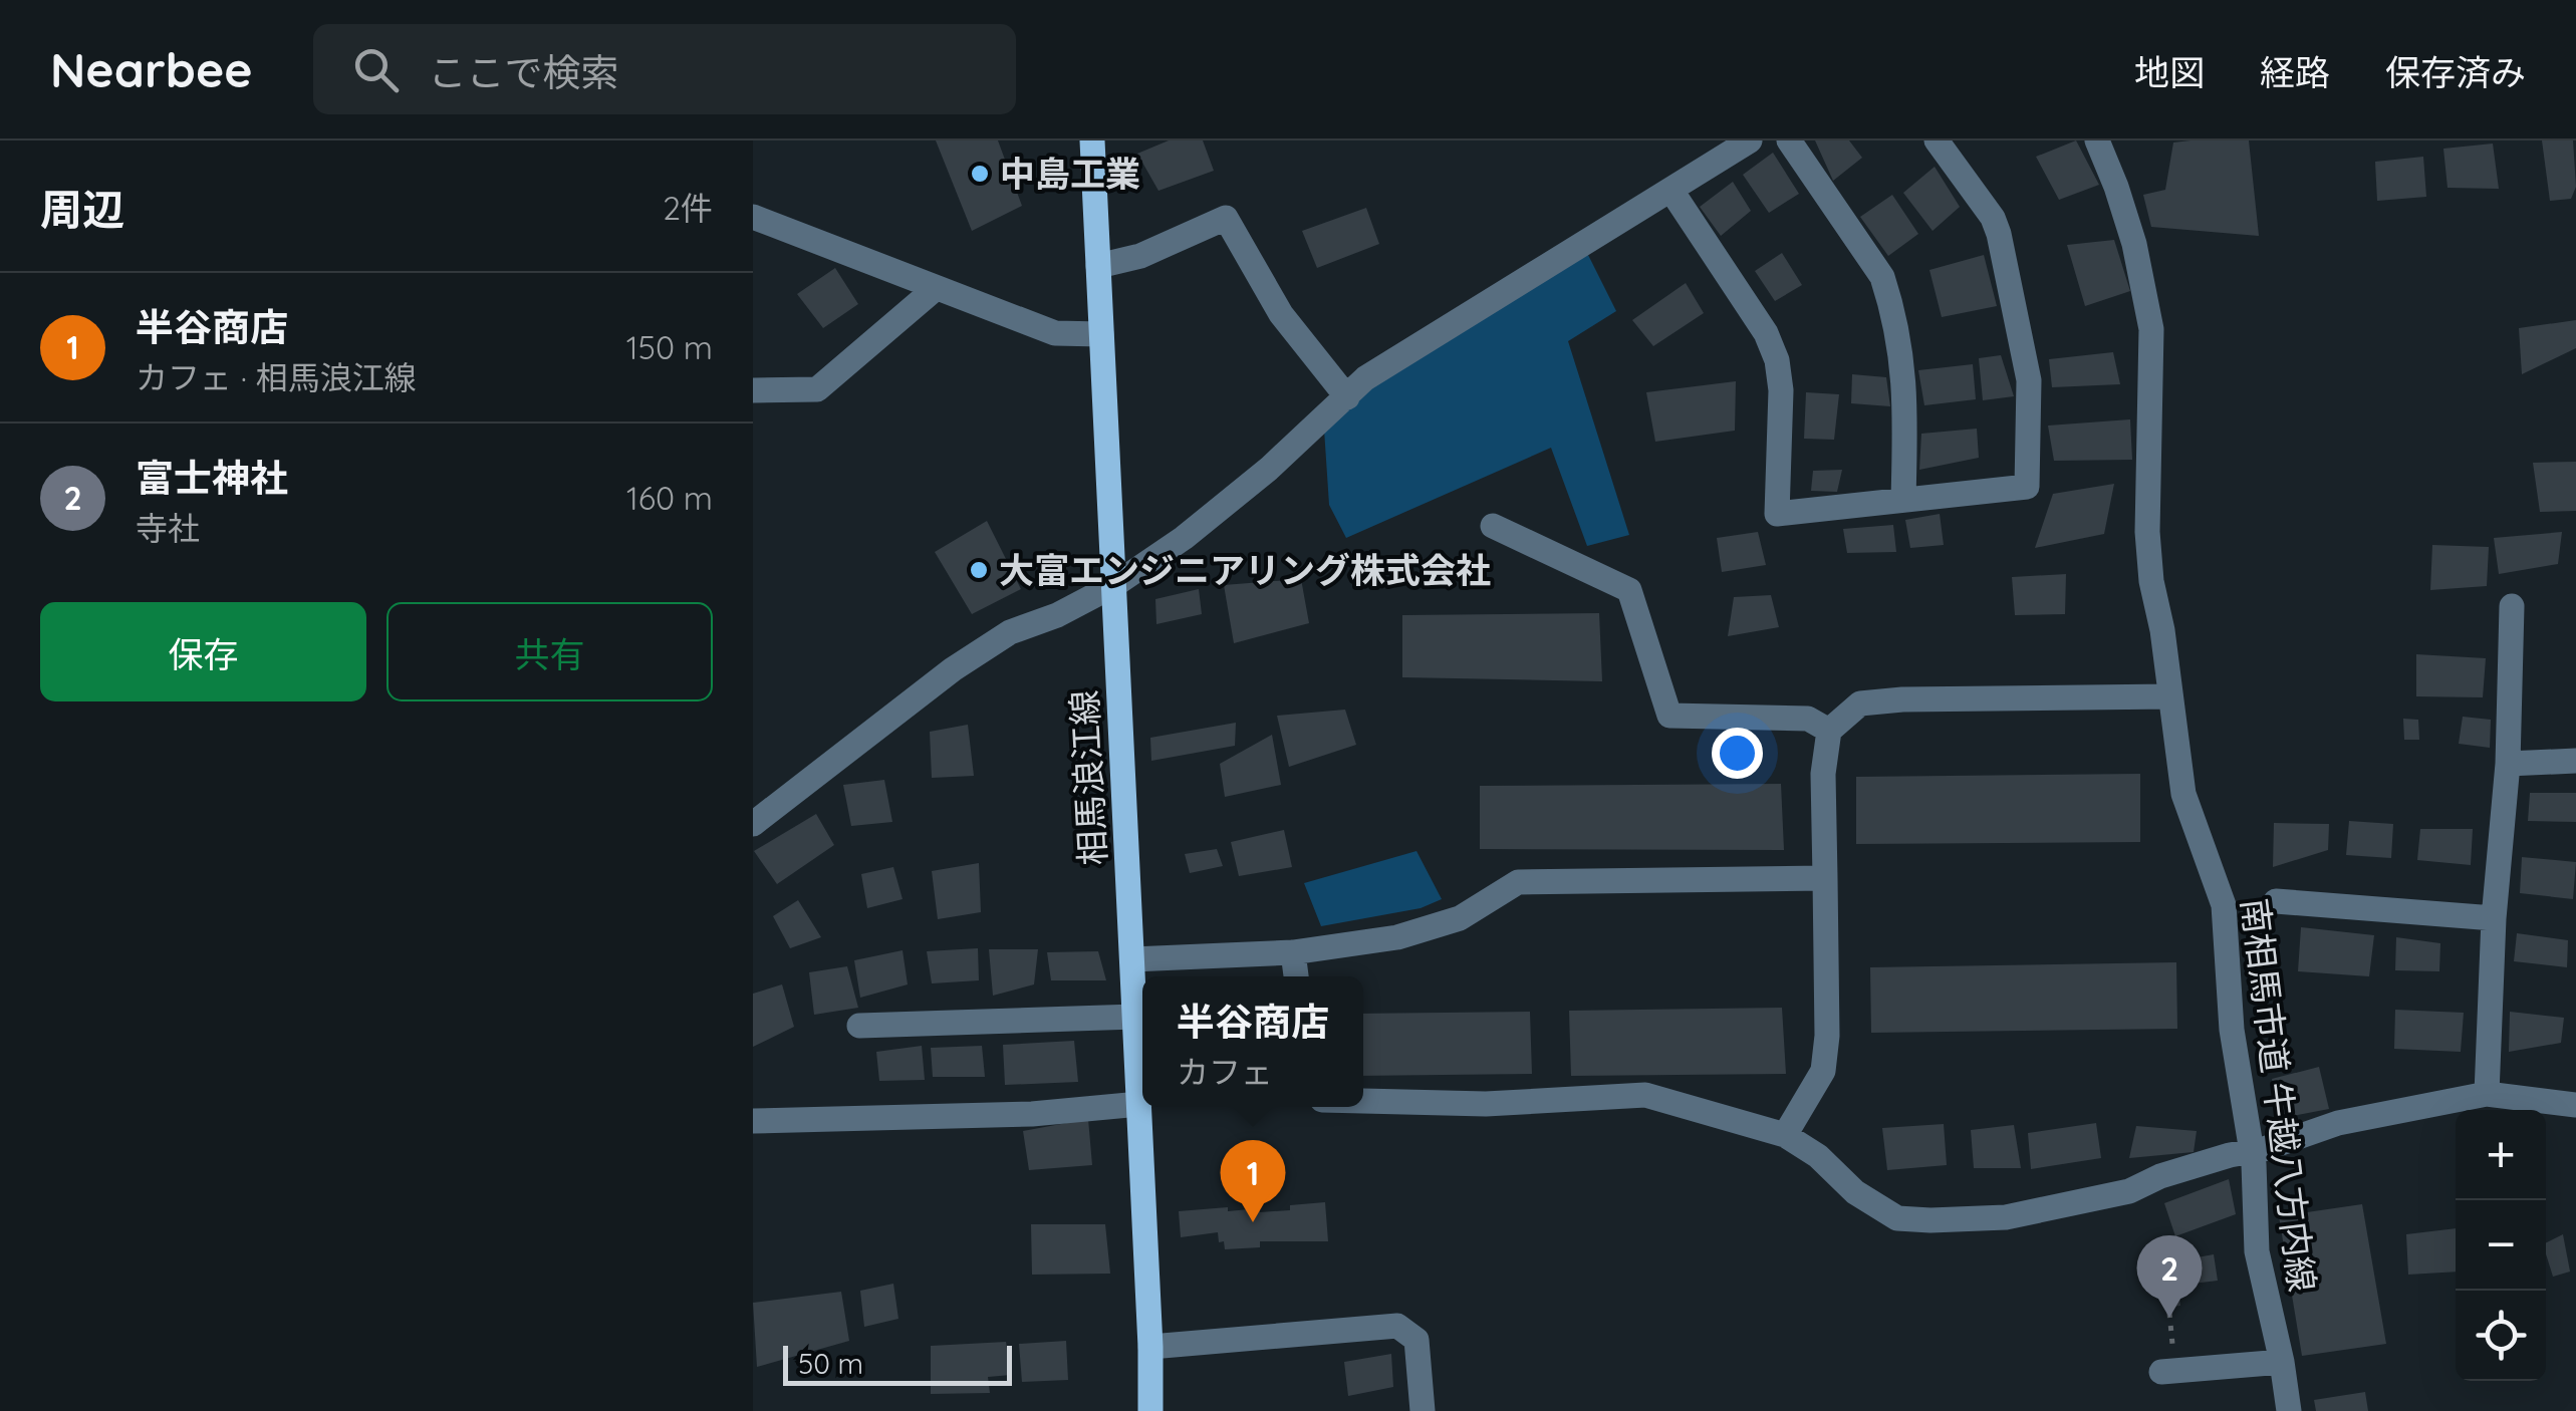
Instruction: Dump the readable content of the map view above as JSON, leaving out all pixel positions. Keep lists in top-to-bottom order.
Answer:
{
  "streets": {
    "main road": ["相馬浪江線"],
    "street": ["南相馬市道 牛越八方内線"]
  },
  "places": ["中島工業", "大富エンジニアリング株式会社"],
  "scale_bar": "50 m",
  "page": {
    "header": "Nearbee",
    "search": "ここで検索",
    "nav": ["地図", "経路", "保存済み"],
    "heading": ["周辺", "2件"],
    "list": [
      {
        "mark": "1",
        "name": "半谷商店",
        "note": "カフェ · 相馬浪江線",
        "value": "150 m"
      },
      {
        "mark": "2",
        "name": "富士神社",
        "note": "寺社",
        "value": "160 m"
      }
    ],
    "buttons": ["保存", "共有"],
    "popup": ["半谷商店", "カフェ"],
    "map_buttons": ["+", "−"],
    "pins": ["1", "2"],
    "scale": "50 m"
  }
}
